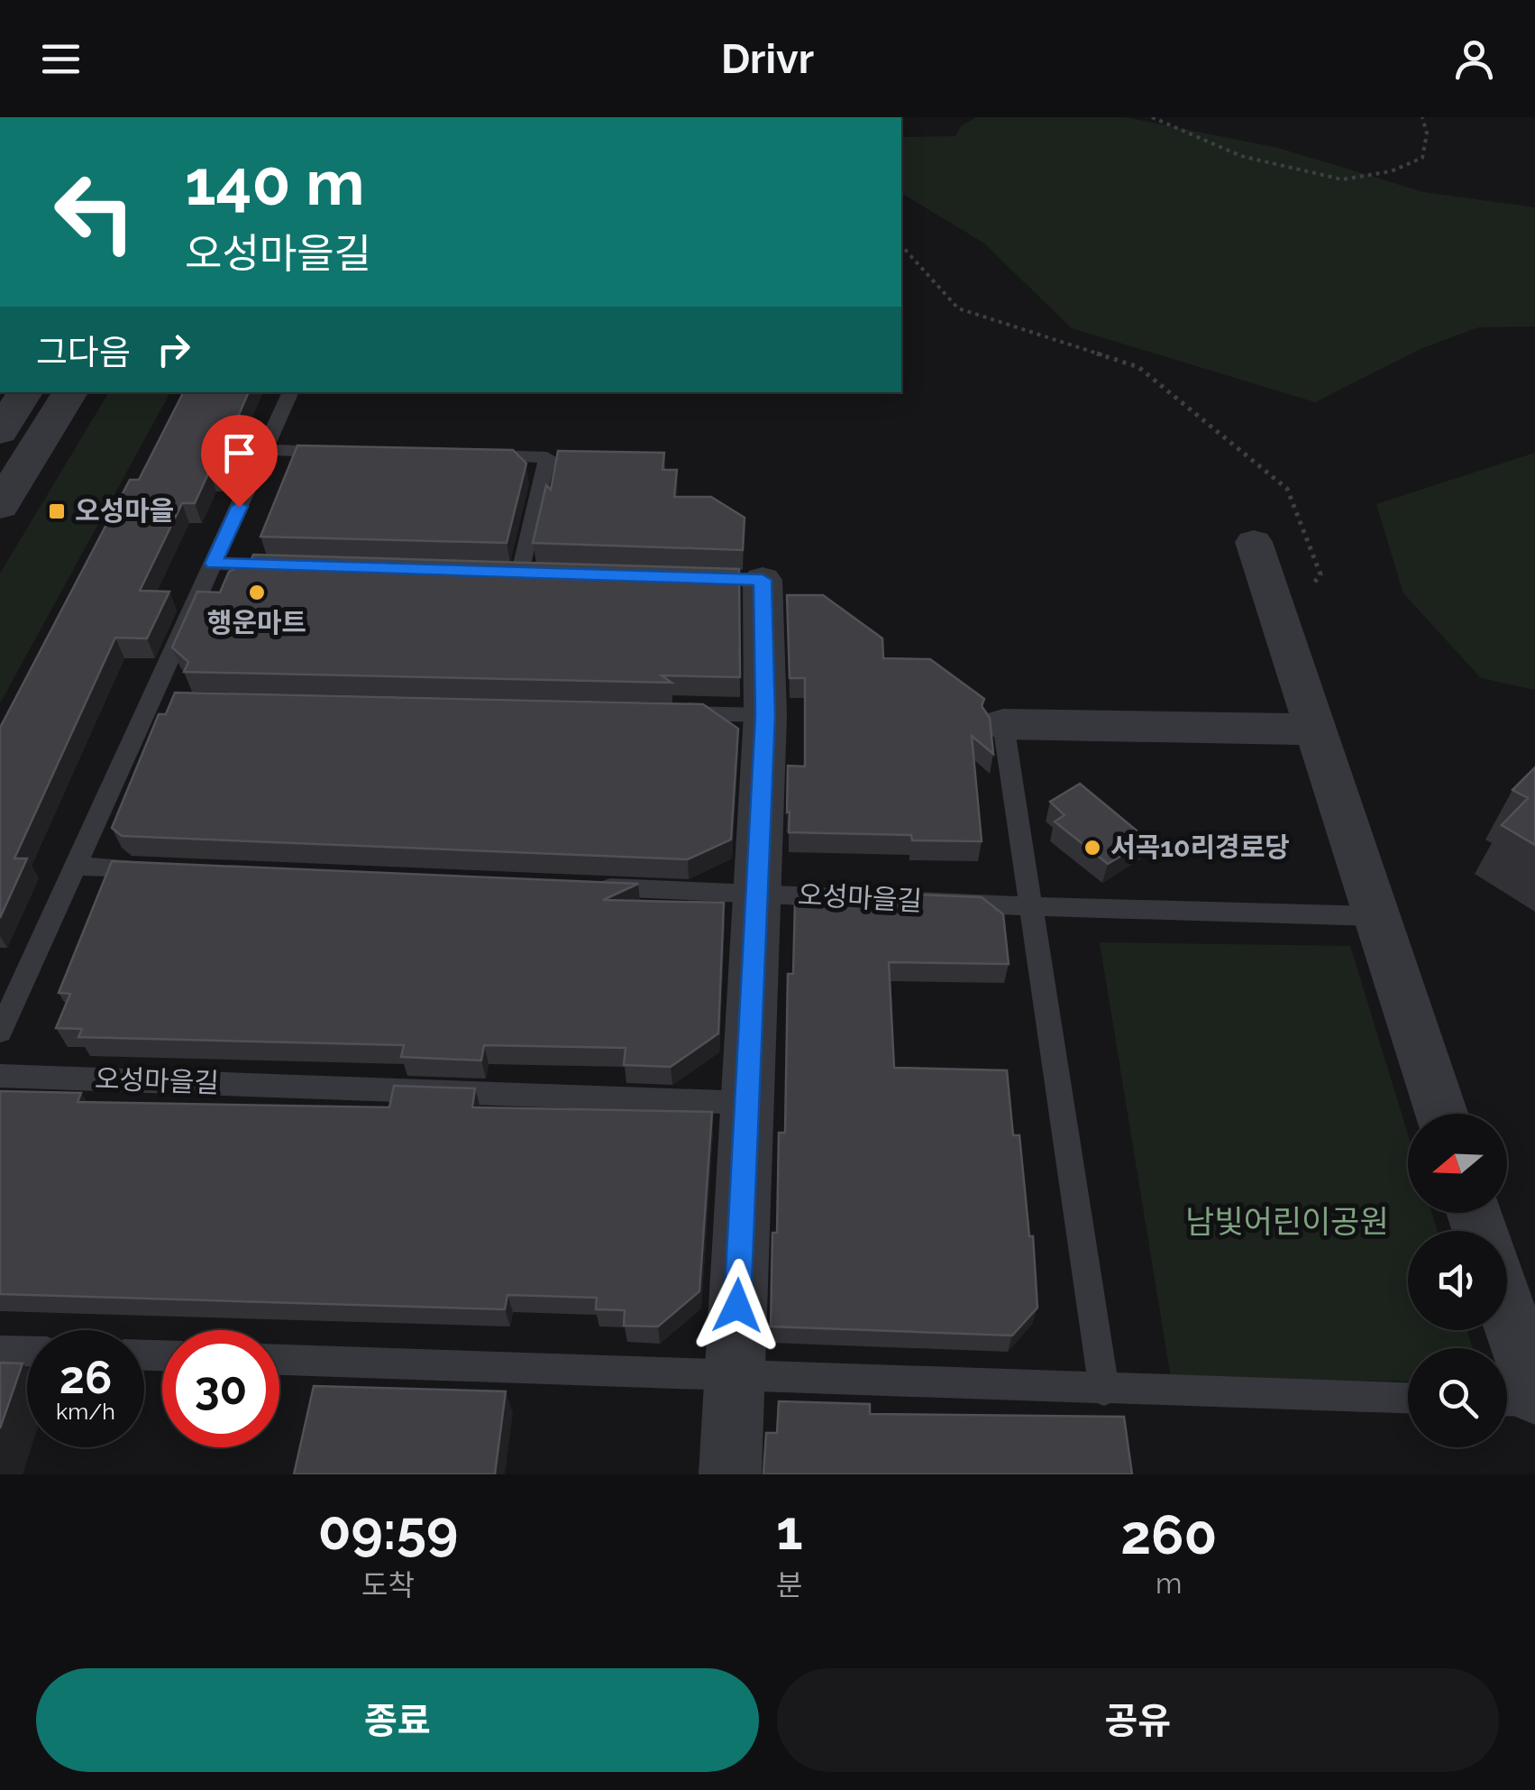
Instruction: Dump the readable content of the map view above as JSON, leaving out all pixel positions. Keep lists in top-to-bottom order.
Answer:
{
  "streets": {
    "lane": ["오성마을길"]
  },
  "parks": ["남빛어린이공원"],
  "places": {
    "transit": ["오성마을"],
    "other": ["행운마트", "서곡10리경로당"]
  },
  "north": "left",
  "page": {
    "header": "Drivr",
    "turn": ["140 m", "오성마을길"],
    "then": "그다음",
    "speed": "26 km/h",
    "limit": "30",
    "eta": [
      "09:59",
      "도착",
      "1",
      "분",
      "260",
      "m"
    ],
    "buttons": ["종료", "공유"]
  }
}
